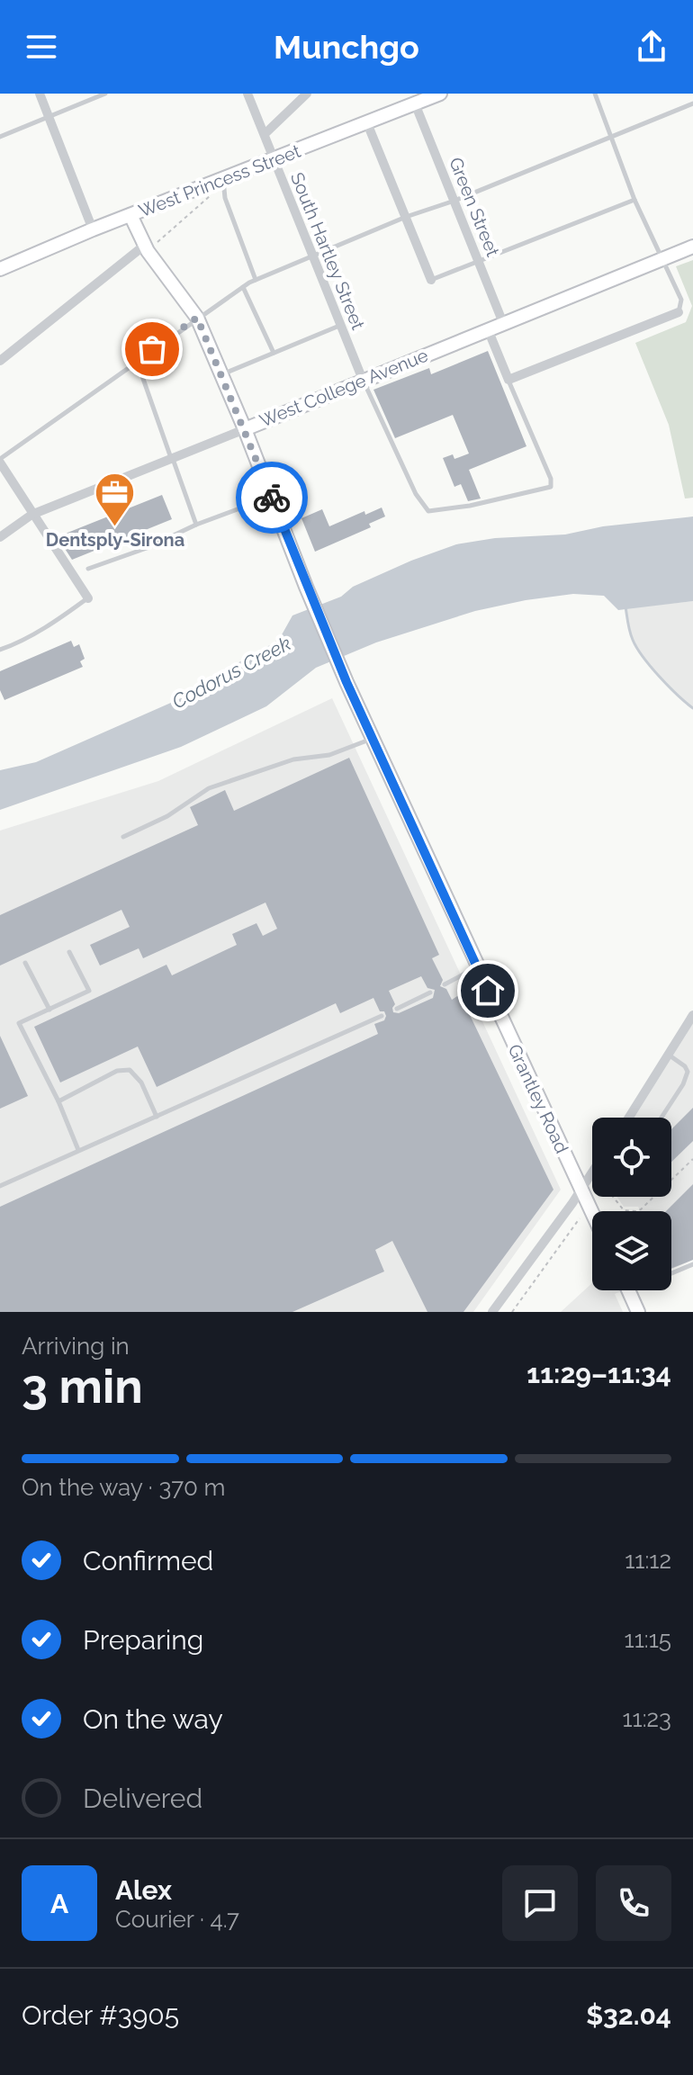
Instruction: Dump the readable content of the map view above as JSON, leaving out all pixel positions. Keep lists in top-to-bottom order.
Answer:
{
  "streets": {
    "street": [
      "West Princess Street",
      "Green Street",
      "South Hartley Street",
      "West College Avenue",
      "Grantley Road"
    ]
  },
  "crossings": [
    ["West Princess Street", "Green Street"],
    ["West Princess Street", "South Hartley Street"],
    ["West Princess Street", "Grantley Road"],
    ["Green Street", "West College Avenue"],
    ["South Hartley Street", "West College Avenue"],
    ["West College Avenue", "Grantley Road"]
  ],
  "water": ["Codorus Creek"],
  "places": {
    "office": ["Dentsply-Sirona"]
  },
  "page": {
    "header": "Munchgo",
    "heading": ["3 min", "Arriving in", "11:29–11:34"],
    "panel": [
      "Alex",
      "Courier · 4.7",
      "Order #3905",
      "$32.04"
    ],
    "bar": "On the way · 370 m",
    "list": [
      ["Confirmed", "11:12"],
      ["Preparing", "11:15"],
      ["On the way", "11:23"],
      "Delivered"
    ],
    "round": "A"
  }
}
